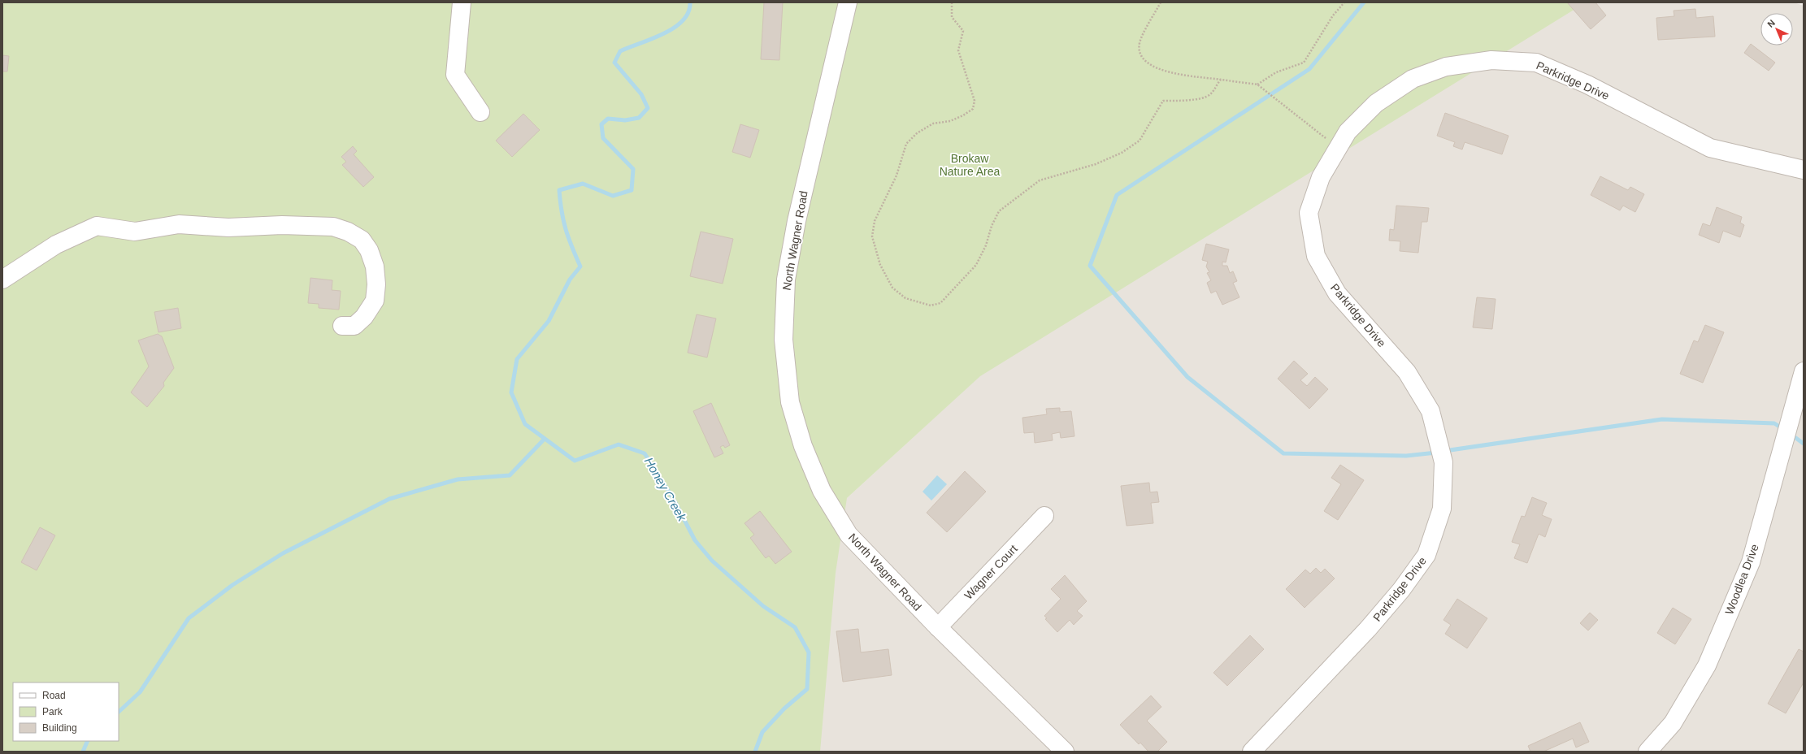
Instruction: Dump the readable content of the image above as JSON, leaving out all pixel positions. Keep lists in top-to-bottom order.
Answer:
{
  "streets": {
    "street": [
      "Parkridge Drive",
      "North Wagner Road",
      "Wagner Court",
      "Woodlea Drive"
    ]
  },
  "crossings": [
    ["North Wagner Road", "Wagner Court"]
  ],
  "water": ["Honey Creek"],
  "parks": ["Brokaw Nature Area"],
  "legend": ["Road", "Park", "Building"],
  "north": "top left"
}
